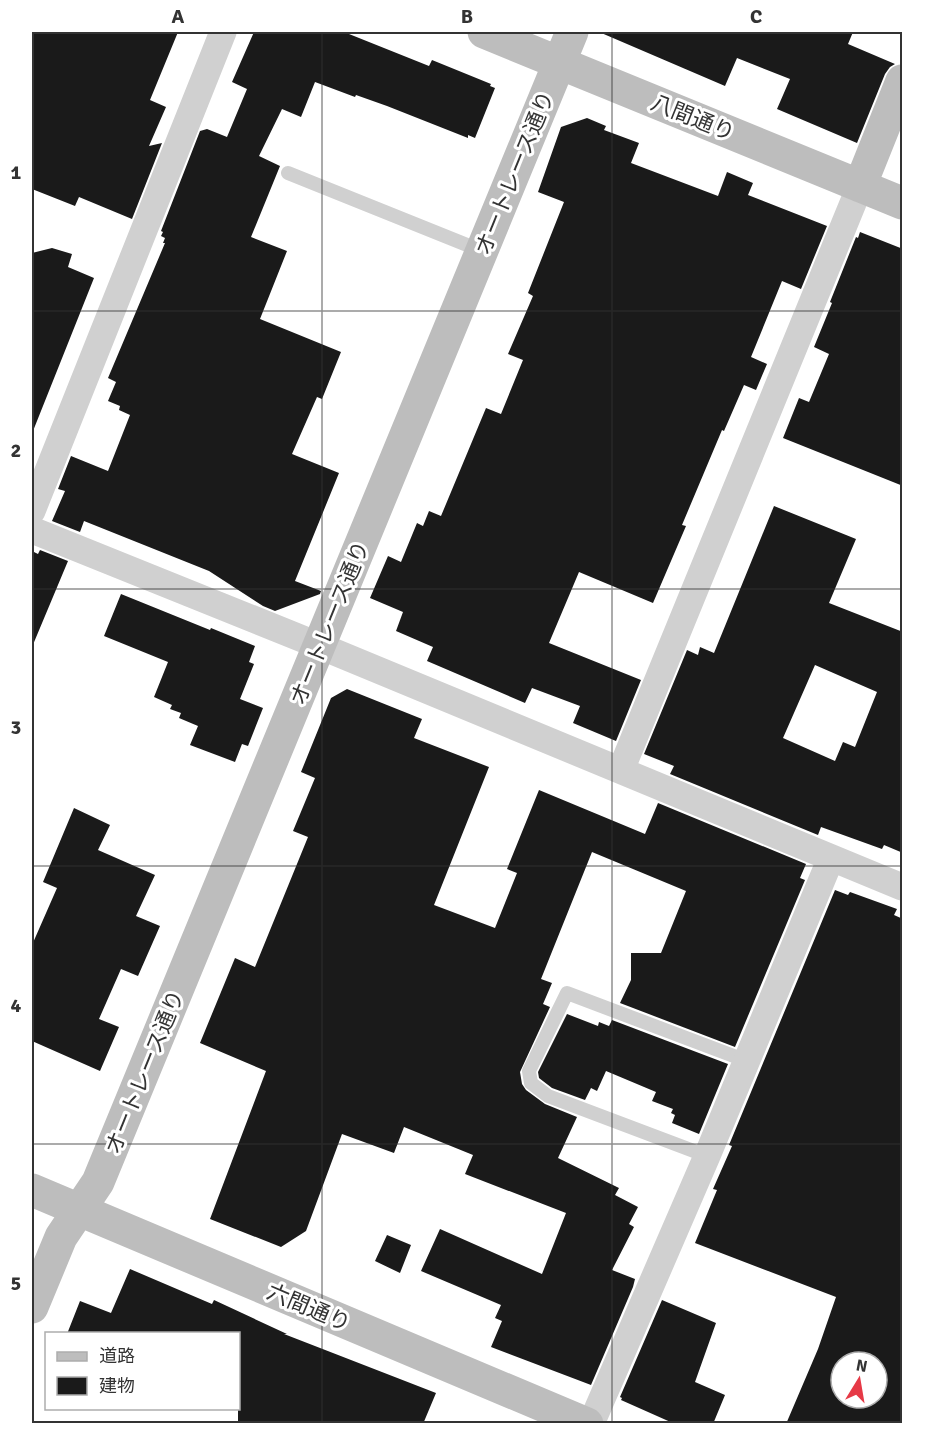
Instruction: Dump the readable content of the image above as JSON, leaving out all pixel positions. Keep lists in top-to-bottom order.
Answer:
{
  "streets": {
    "street": ["八間通り", "オートレース通り", "六間通り"]
  },
  "crossings": [
    ["八間通り", "オートレース通り"],
    ["オートレース通り", "六間通り"]
  ],
  "legend": ["道路", "建物"],
  "north": "top",
  "grid": {
    "columns": ["A", "B", "C"],
    "rows": [
      "1",
      "2",
      "3",
      "4",
      "5"
    ]
  }
}
